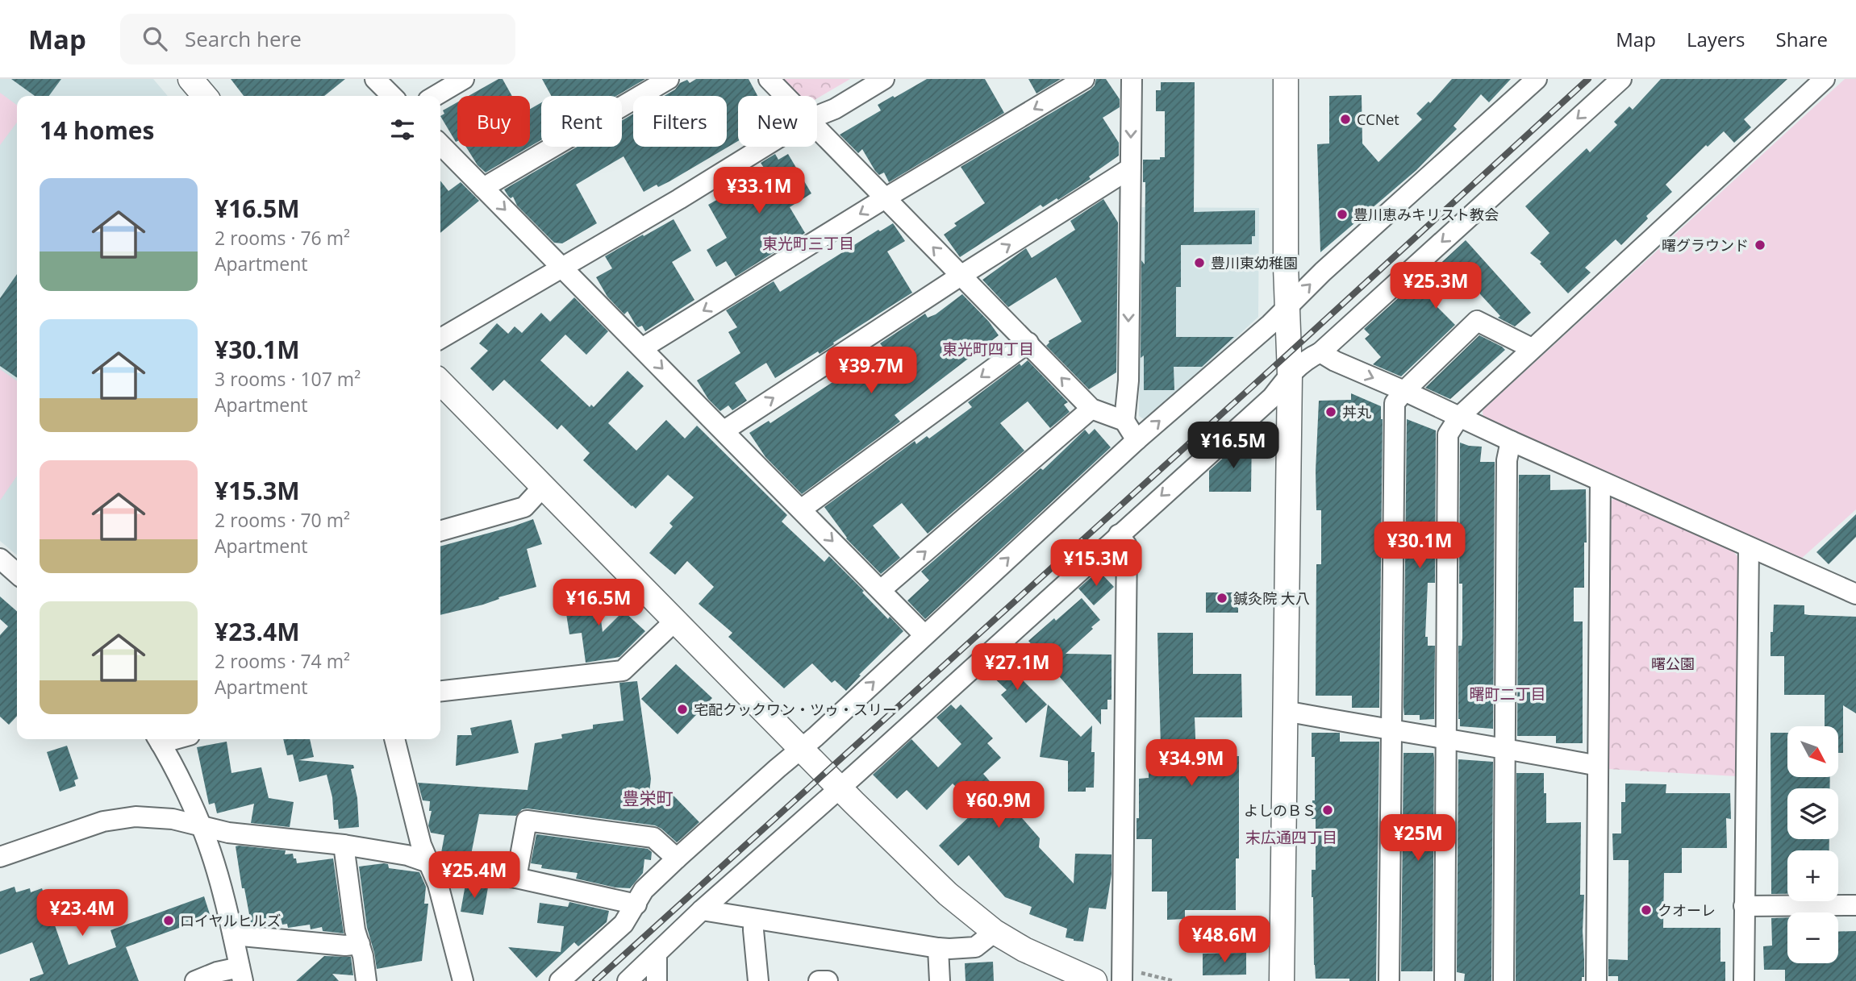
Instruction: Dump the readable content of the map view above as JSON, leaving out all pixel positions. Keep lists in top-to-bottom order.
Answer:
{
  "districts": [
    "東光町三丁目",
    "東光町四丁目",
    "曙町二丁目",
    "豊栄町",
    "末広通四丁目"
  ],
  "parks": ["曙公園"],
  "places": [
    "CCNet",
    "豊川恵みキリスト教会",
    "曙グラウンド",
    "豊川東幼稚園",
    "丼丸",
    "鍼灸院 大八",
    "宅配クックワン・ツゥ・スリー",
    "よしのＢＳ",
    "クオーレ",
    "ロイヤルヒルズ"
  ],
  "north": "bottom right",
  "page": {
    "header": "Map",
    "search": "Search here",
    "nav": ["Map", "Layers", "Share"],
    "chip": [
      "Buy",
      "Rent",
      "Filters",
      "New"
    ],
    "heading": "14 homes",
    "list": [
      {
        "name": "¥16.5M",
        "note": "2 rooms · 76 m² · Apartment"
      },
      {
        "name": "¥30.1M",
        "note": "3 rooms · 107 m² · Apartment"
      },
      {
        "name": "¥15.3M",
        "note": "2 rooms · 70 m² · Apartment"
      },
      {
        "name": "¥23.4M",
        "note": "2 rooms · 74 m² · Apartment"
      }
    ],
    "price": [
      "¥33.1M",
      "¥25.3M",
      "¥39.7M",
      "¥16.5M",
      "¥30.1M",
      "¥15.3M",
      "¥16.5M",
      "¥27.1M",
      "¥34.9M",
      "¥60.9M",
      "¥25M",
      "¥25.4M",
      "¥23.4M",
      "¥48.6M"
    ],
    "map_buttons": ["+", "−"]
  }
}
